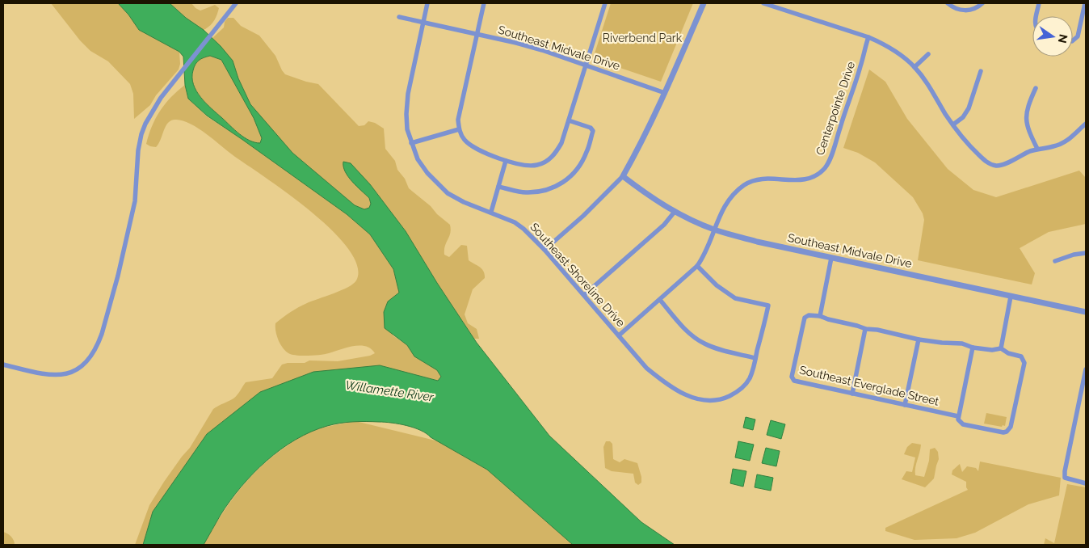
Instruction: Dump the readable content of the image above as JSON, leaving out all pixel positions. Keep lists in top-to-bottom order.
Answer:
{
  "streets": {
    "street": [
      "Southeast Midvale Drive",
      "Centerpointe Drive",
      "Southeast Shoreline Drive",
      "Southeast Everglade Street"
    ]
  },
  "crossings": [
    ["Southeast Midvale Drive", "Centerpointe Drive"],
    ["Southeast Midvale Drive", "Southeast Shoreline Drive"],
    ["Centerpointe Drive", "Southeast Shoreline Drive"]
  ],
  "water": ["Willamette River"],
  "parks": ["Riverbend Park"],
  "north": "right"
}
